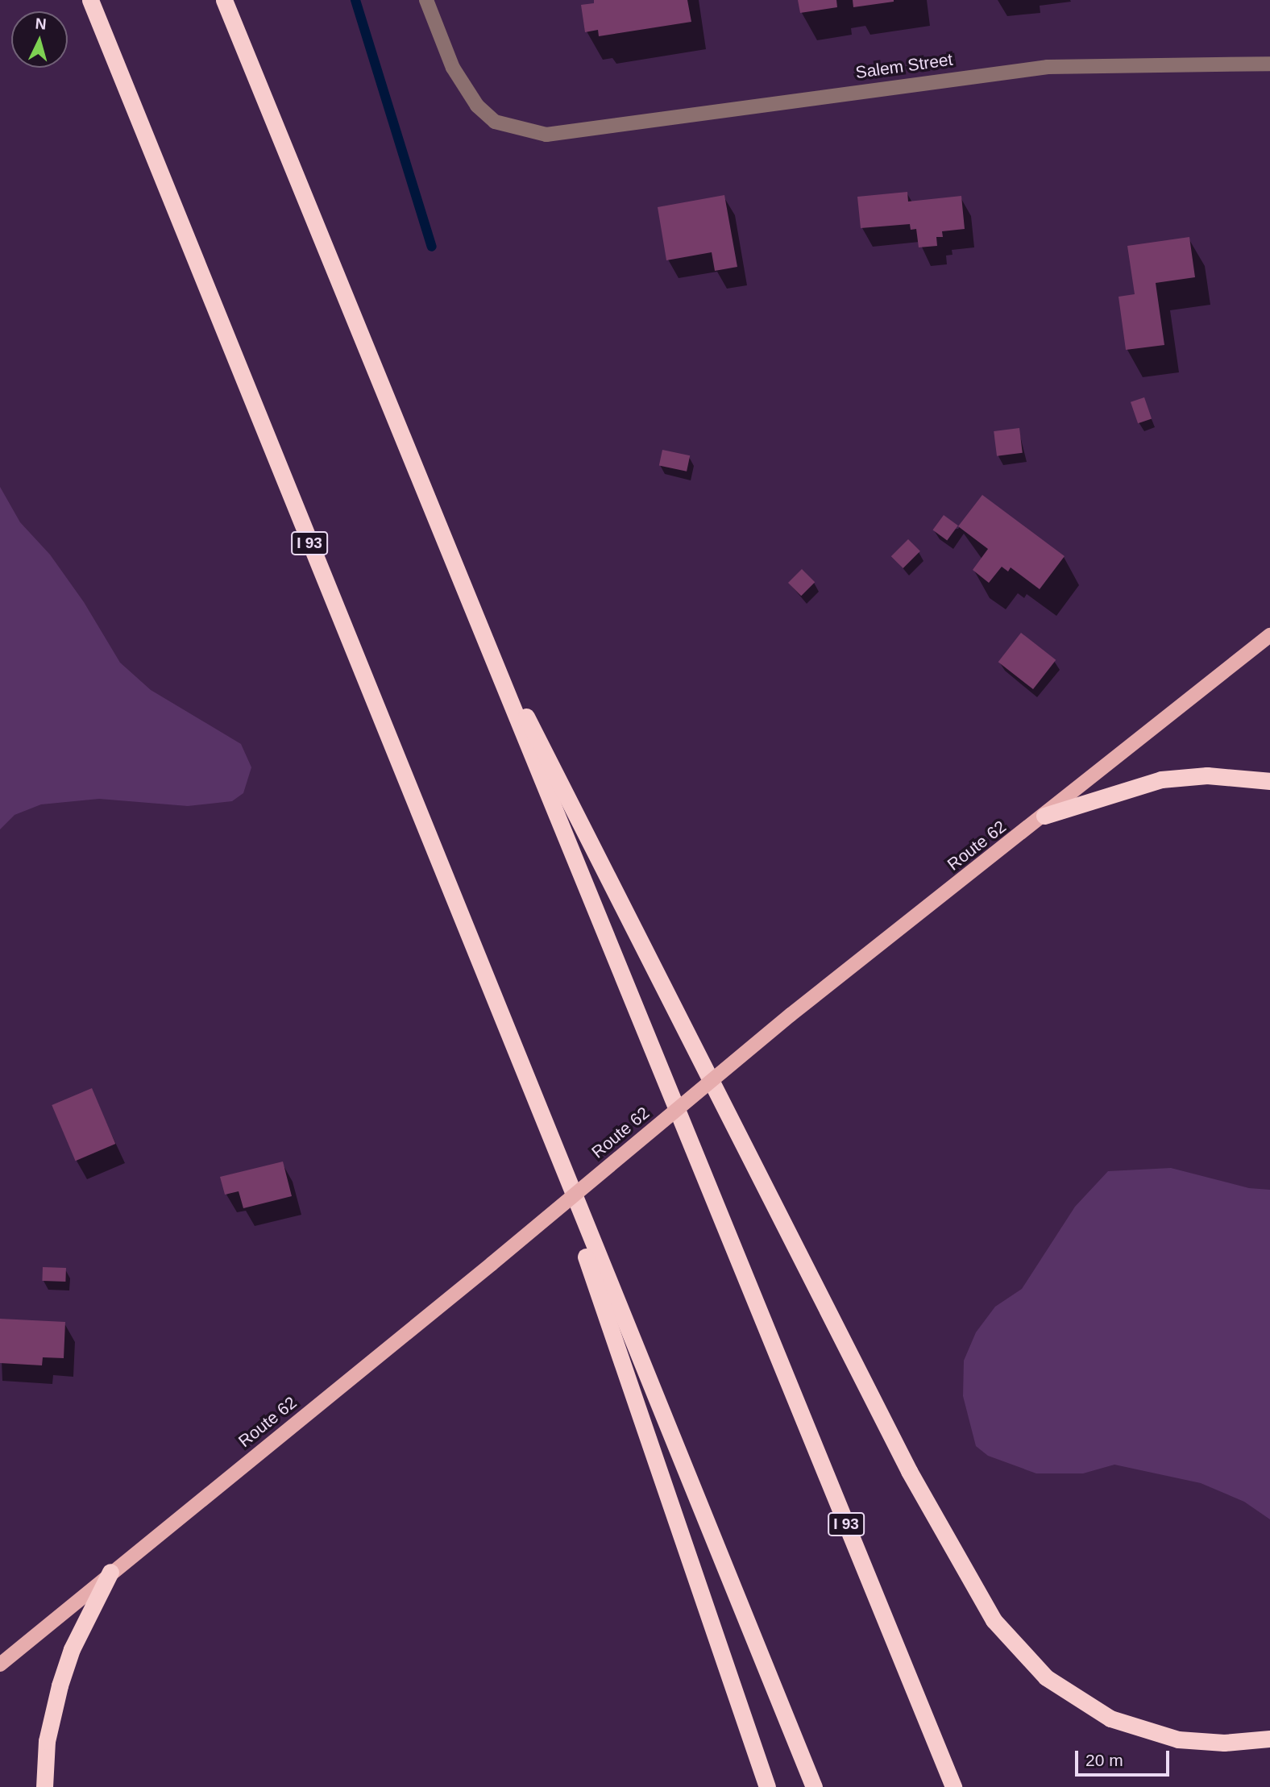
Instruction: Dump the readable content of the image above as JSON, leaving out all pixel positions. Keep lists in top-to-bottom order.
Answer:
{
  "streets": {
    "highway": ["I 93"],
    "main road": ["Route 62"],
    "street": ["Salem Street"]
  },
  "scale_bar": "20 m",
  "north": "top"
}
